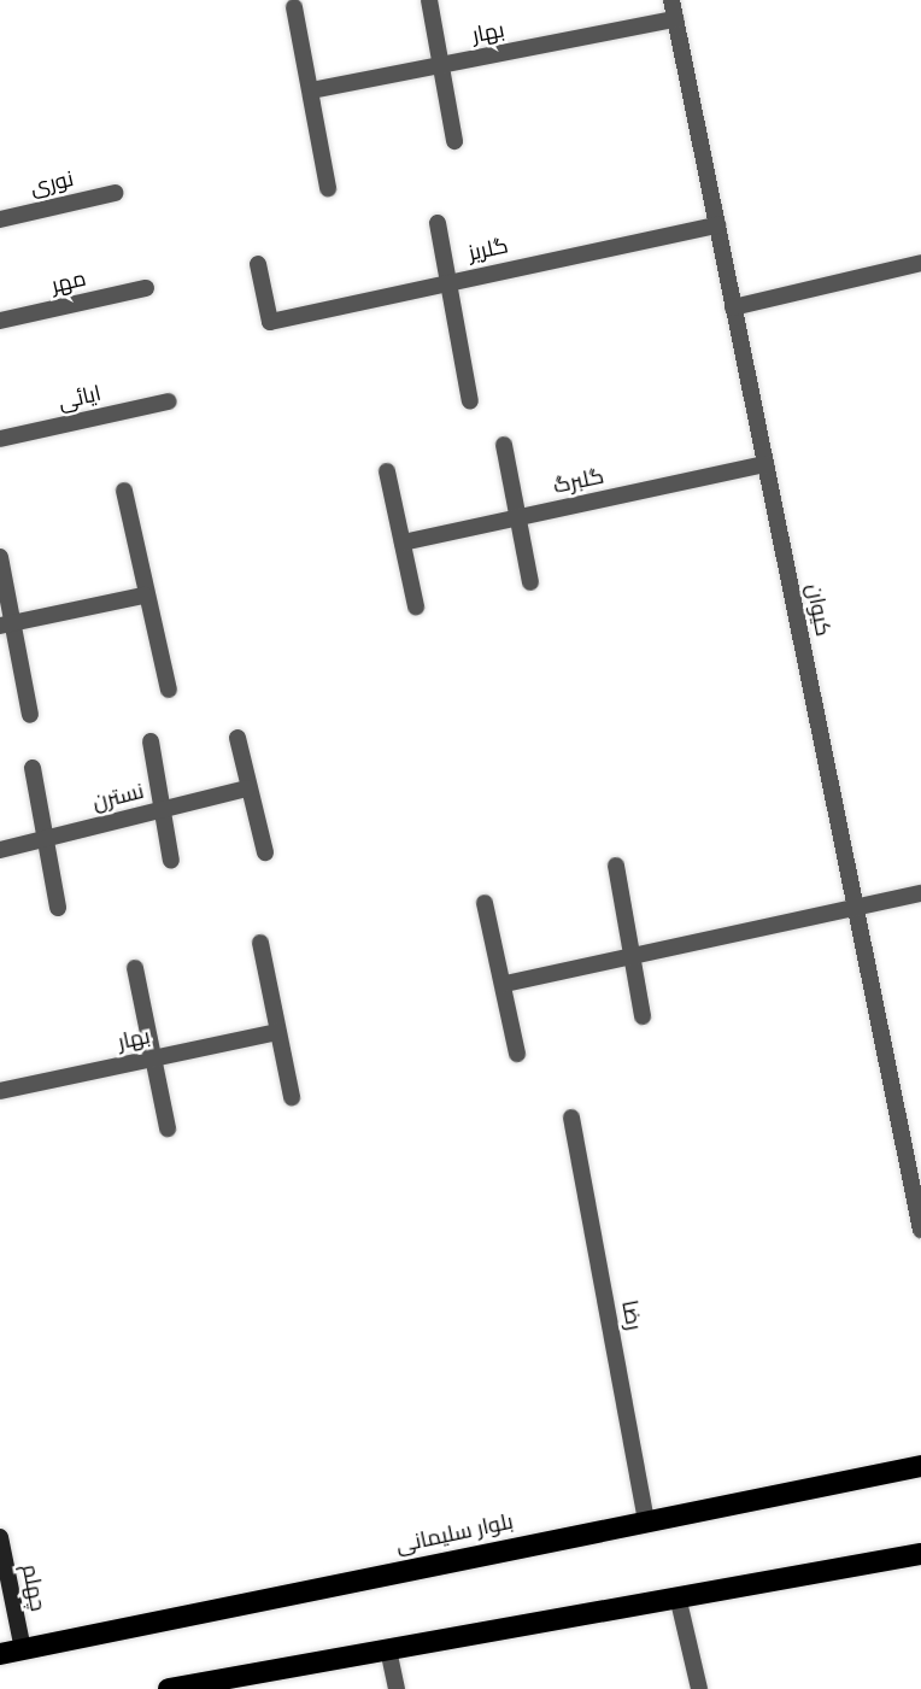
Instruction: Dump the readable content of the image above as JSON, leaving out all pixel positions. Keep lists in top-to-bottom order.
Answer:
{
  "streets": {
    "main road": ["بلوار سلیمانی"],
    "street": [
      "بهار",
      "نوری",
      "گلریز",
      "مهر",
      "ایائی",
      "گلبرگ",
      "کیوان",
      "نسترن",
      "رضا",
      "چهلم"
    ]
  },
  "crossings": [
    ["بهار", "کیوان"],
    ["گلریز", "کیوان"],
    ["گلبرگ", "کیوان"],
    ["رضا", "بلوار سلیمانی"],
    ["بلوار سلیمانی", "چهلم"]
  ]
}
